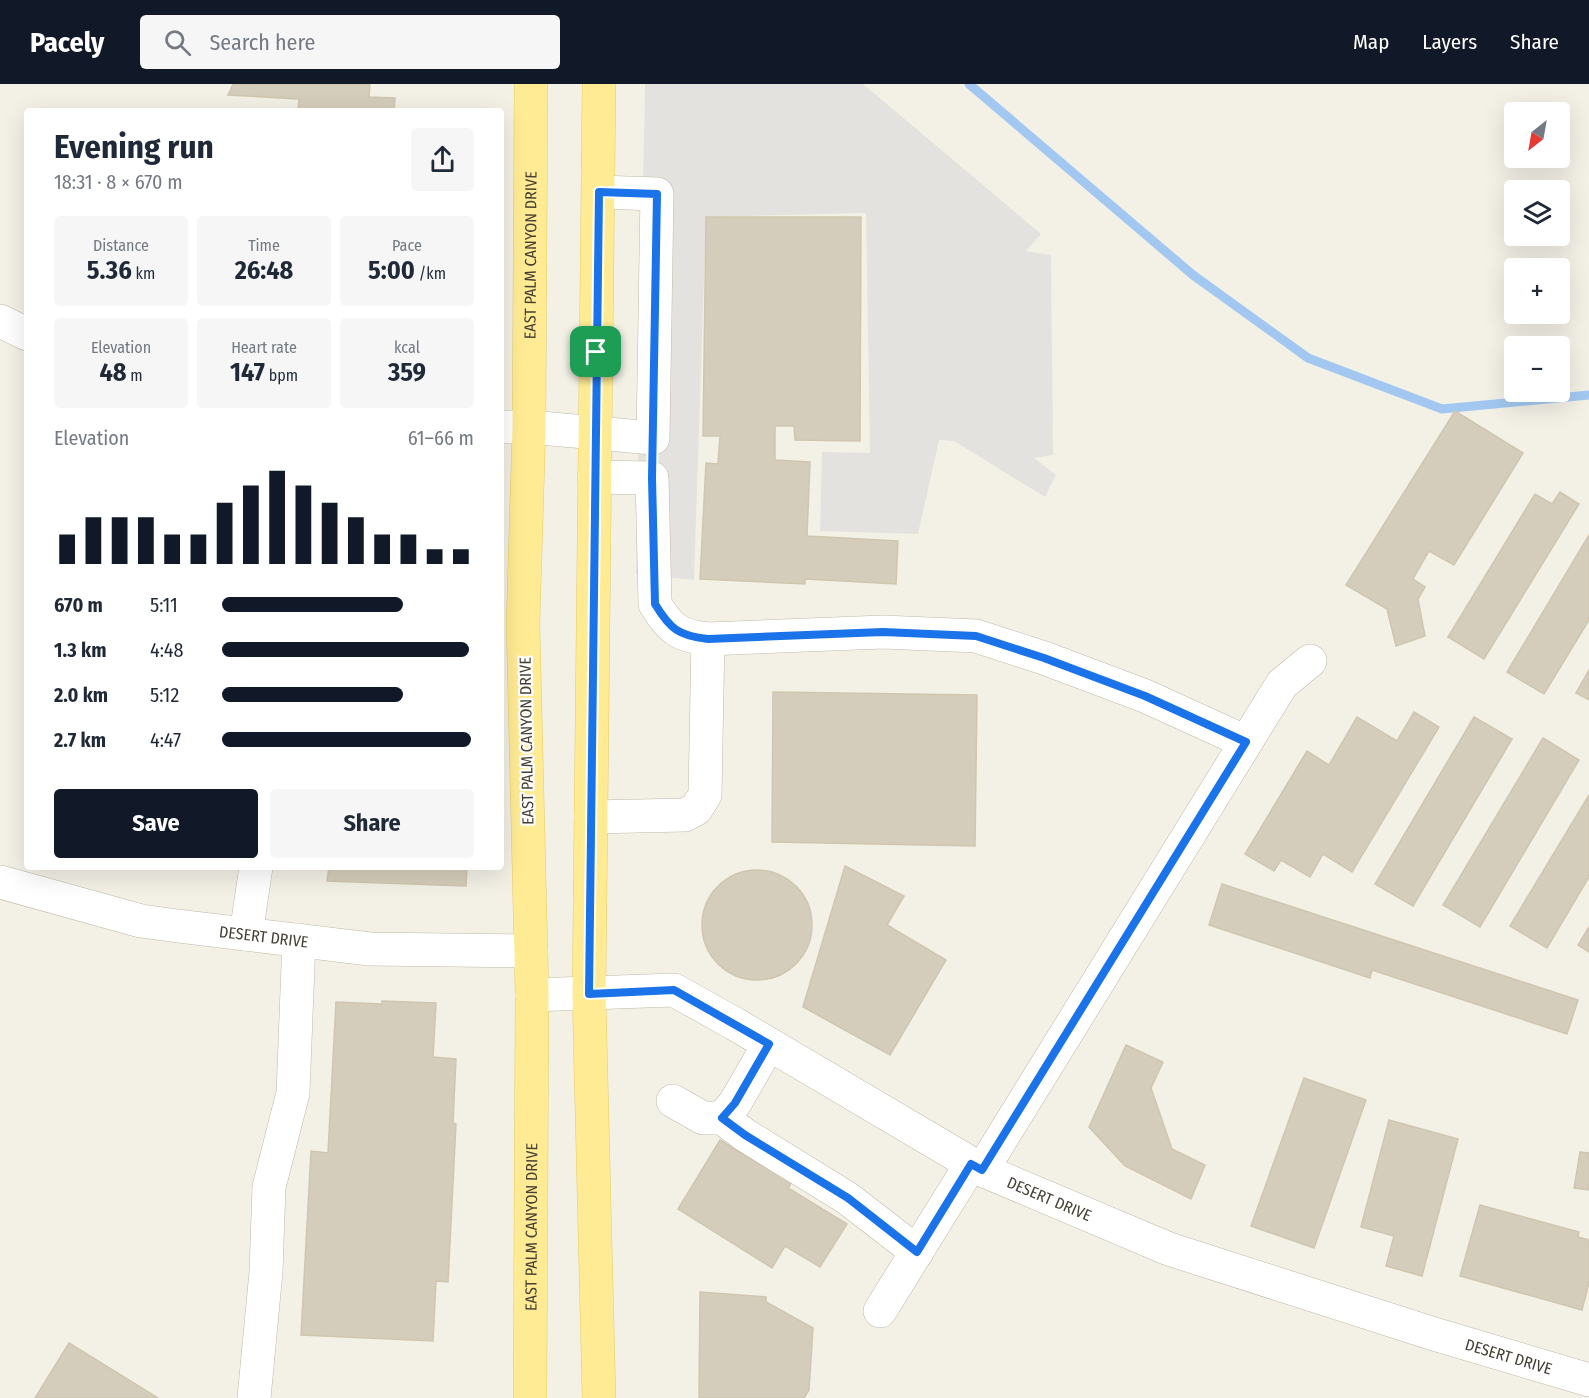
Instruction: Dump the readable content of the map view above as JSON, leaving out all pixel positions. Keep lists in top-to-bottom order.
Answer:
{
  "streets": {
    "main road": ["EAST PALM CANYON DRIVE"],
    "street": ["DESERT DRIVE"]
  },
  "crossings": [
    ["EAST PALM CANYON DRIVE", "DESERT DRIVE"]
  ],
  "north": "bottom left",
  "page": {
    "header": "Pacely",
    "search": "Search here",
    "nav": ["Map", "Layers", "Share"],
    "map_buttons": ["+", "−"],
    "heading": ["Evening run", "18:31 · 8 × 670 m"],
    "stats": [
      ["Distance", "5.36 km"],
      ["Time", "26:48"],
      ["Pace", "5:00 /km"],
      ["Elevation", "48 m"],
      ["Heart rate", "147 bpm"],
      ["kcal", "359"]
    ],
    "chart": ["Elevation", "61–66 m"],
    "list": [
      {
        "name": "670 m",
        "note": "5:11"
      },
      {
        "name": "1.3 km",
        "note": "4:48"
      },
      {
        "name": "2.0 km",
        "note": "5:12"
      },
      {
        "name": "2.7 km",
        "note": "4:47"
      }
    ],
    "buttons": ["Save", "Share"]
  }
}
